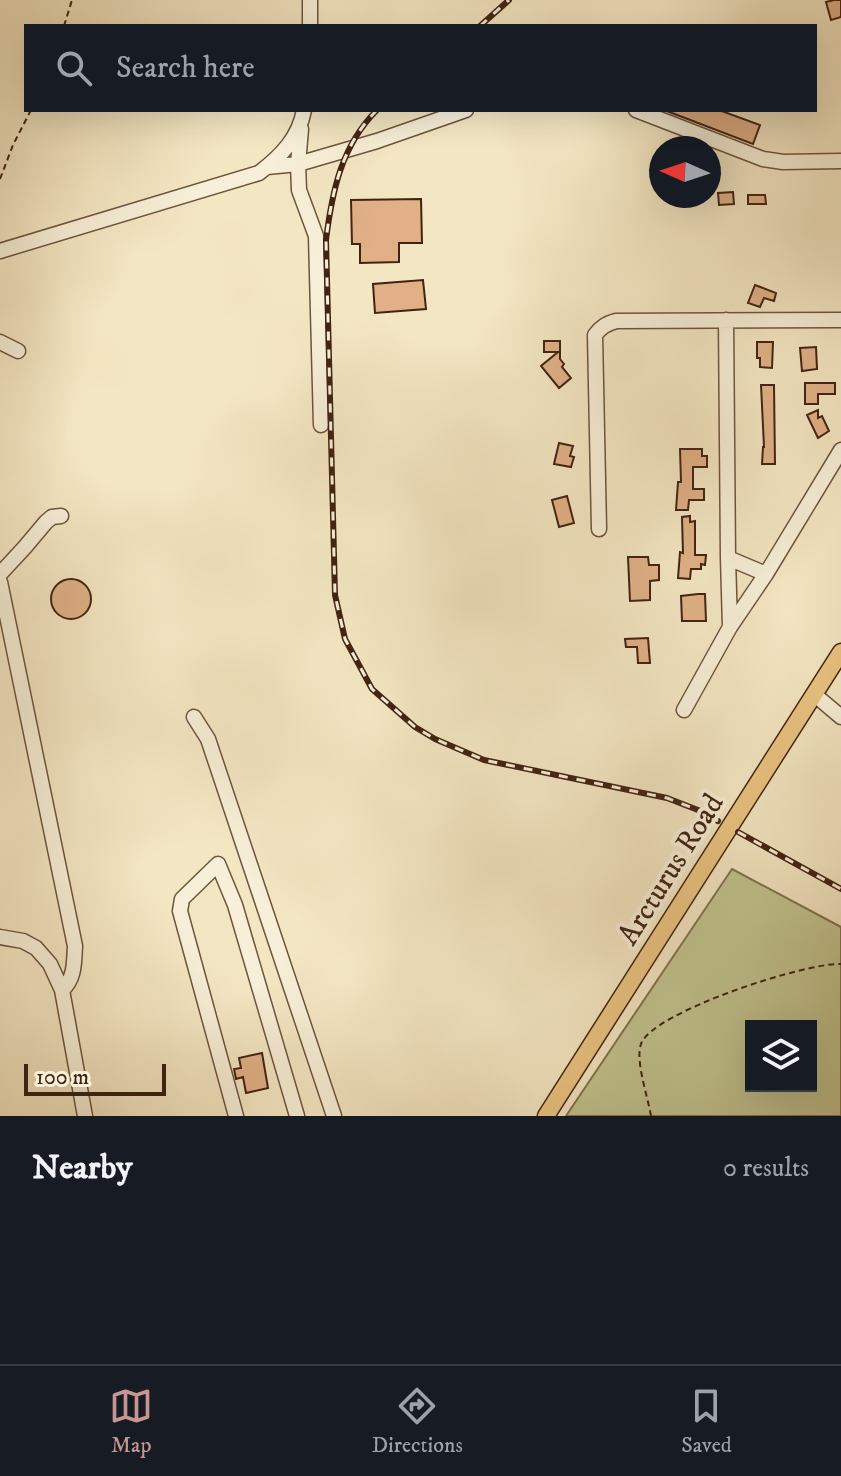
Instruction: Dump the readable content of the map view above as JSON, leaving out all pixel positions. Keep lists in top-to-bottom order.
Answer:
{
  "streets": {
    "main road": ["Arcturus Road"]
  },
  "scale_bar": "100 m",
  "north": "left",
  "page": {
    "search": "Search here",
    "scale": "100 m",
    "heading": ["Nearby", "0 results"],
    "nav": ["Map", "Directions", "Saved"]
  }
}
